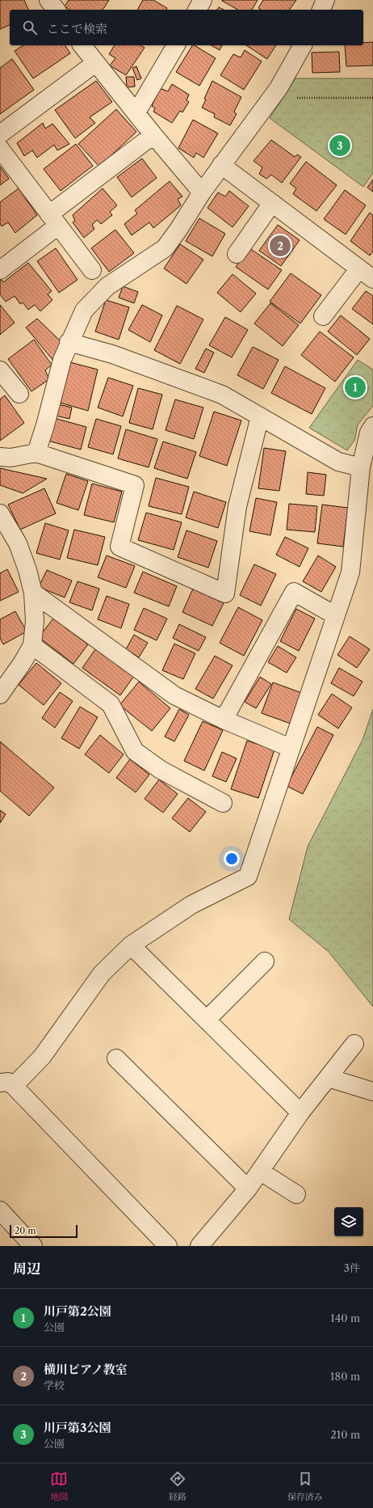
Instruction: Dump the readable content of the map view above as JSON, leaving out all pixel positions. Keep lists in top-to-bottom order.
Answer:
{
  "scale_bar": "20 m",
  "page": {
    "search": "ここで検索",
    "pins": ["3", "2", "1"],
    "scale": "20 m",
    "heading": ["周辺", "3件"],
    "list": [
      {
        "mark": "1",
        "name": "川戸第2公園",
        "note": "公園",
        "value": "140 m"
      },
      {
        "mark": "2",
        "name": "横川ピアノ教室",
        "note": "学校",
        "value": "180 m"
      },
      {
        "mark": "3",
        "name": "川戸第3公園",
        "note": "公園",
        "value": "210 m"
      }
    ],
    "nav": ["地図", "経路", "保存済み"]
  }
}
